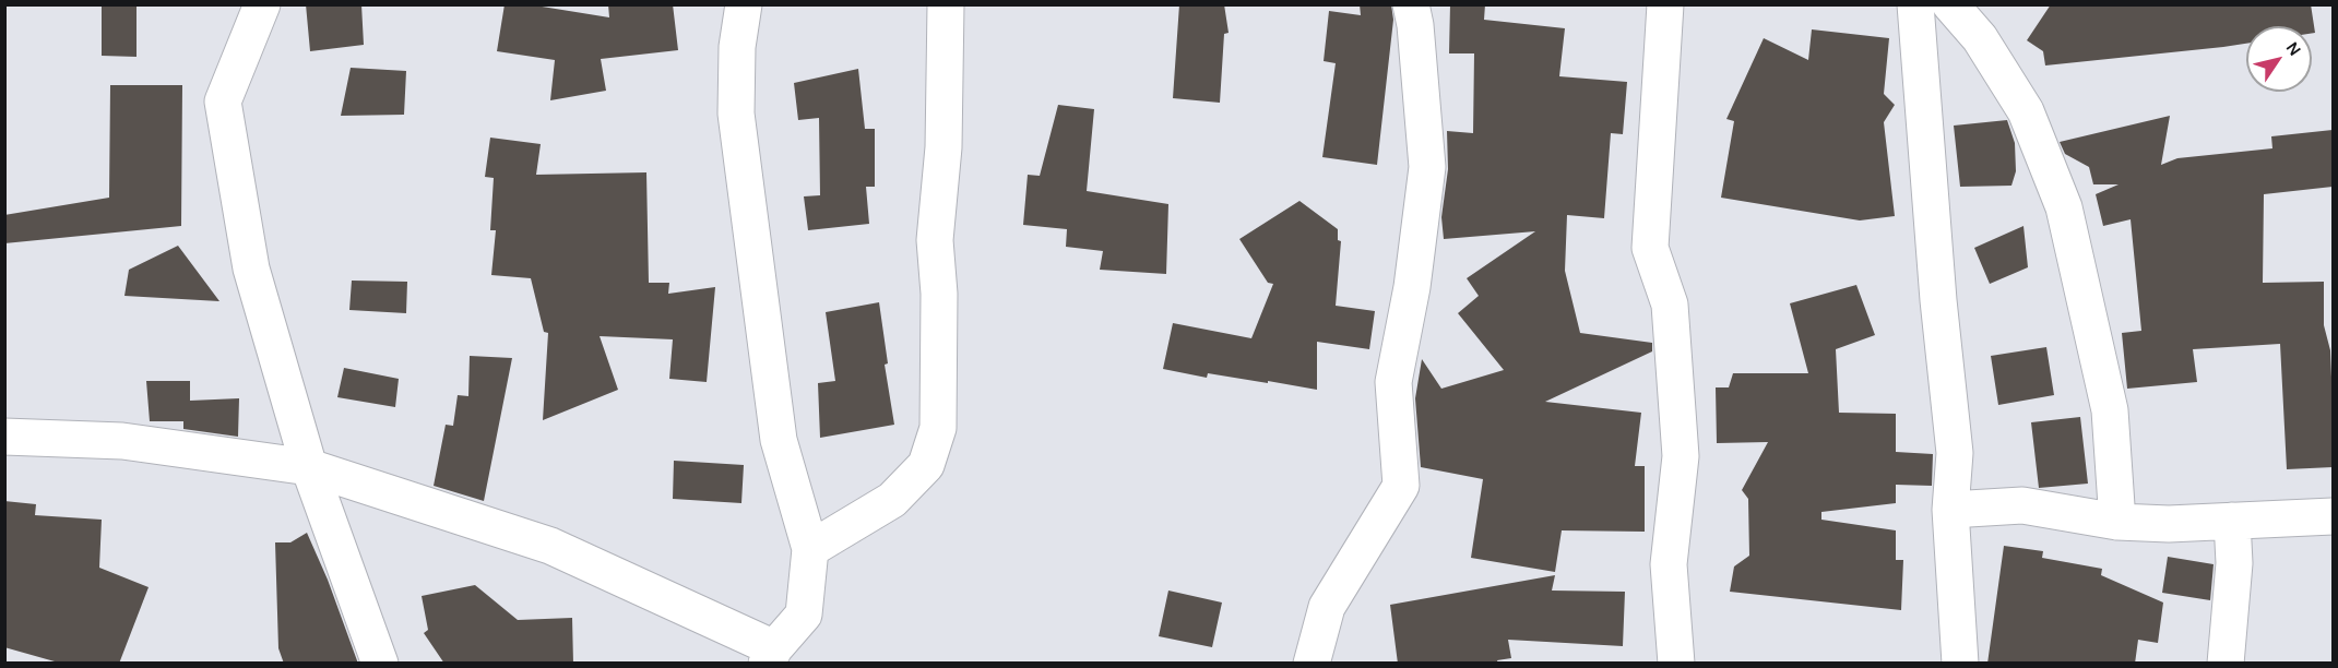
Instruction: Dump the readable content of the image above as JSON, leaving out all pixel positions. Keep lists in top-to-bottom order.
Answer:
{
  "north": "top right"
}
